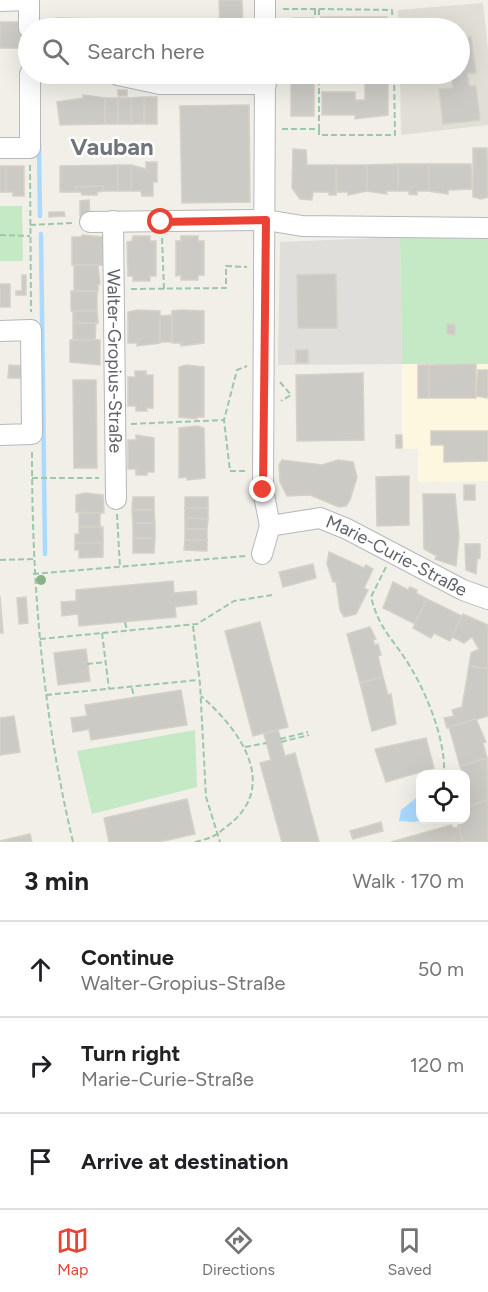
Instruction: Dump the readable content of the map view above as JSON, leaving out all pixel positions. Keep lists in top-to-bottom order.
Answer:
{
  "streets": {
    "street": ["Walter-Gropius-Straße", "Marie-Curie-Straße"]
  },
  "districts": ["Vauban"],
  "page": {
    "search": "Search here",
    "heading": ["3 min", "Walk · 170 m"],
    "list": [
      ["Continue", "Walter-Gropius-Straße", "50 m"],
      ["Turn right", "Marie-Curie-Straße", "120 m"],
      "Arrive at destination"
    ],
    "nav": ["Map", "Directions", "Saved"]
  }
}
